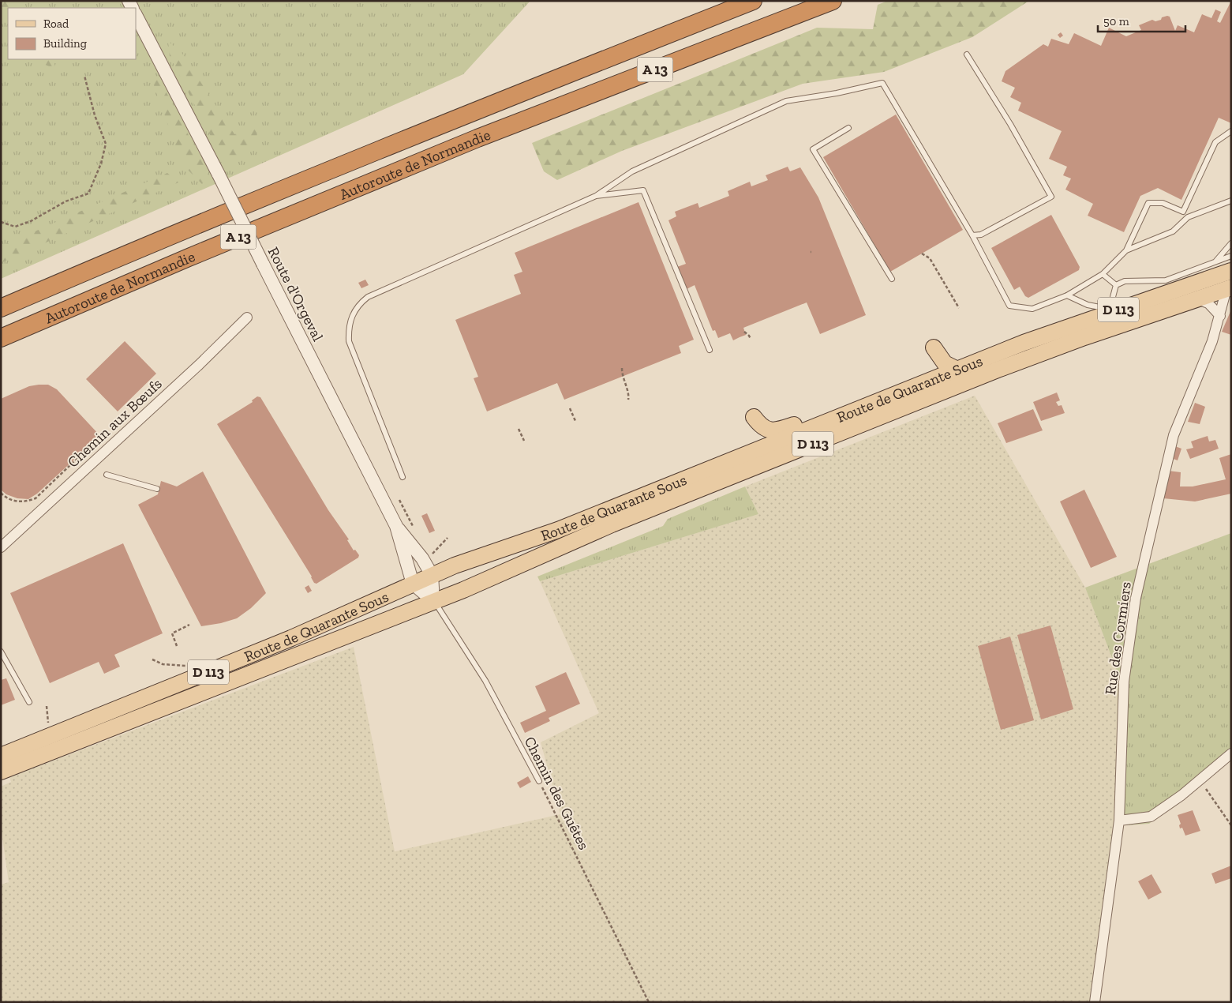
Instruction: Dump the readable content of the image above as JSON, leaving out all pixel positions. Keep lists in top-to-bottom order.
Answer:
{
  "streets": {
    "highway": ["A 13", "Autoroute de Normandie"],
    "main road": ["D 113", "Route de Quarante Sous"],
    "street": ["Route d'Orgeval", "Chemin aux Bœufs", "Rue des Cormiers"],
    "lane": ["Chemin des Guêtes"]
  },
  "crossings": [
    ["Route d'Orgeval", "Route de Quarante Sous"],
    ["Route de Quarante Sous", "Rue des Cormiers"],
    ["Route de Quarante Sous", "Chemin des Guêtes"]
  ],
  "legend": ["Road", "Building"],
  "scale_bar": "50 m"
}
